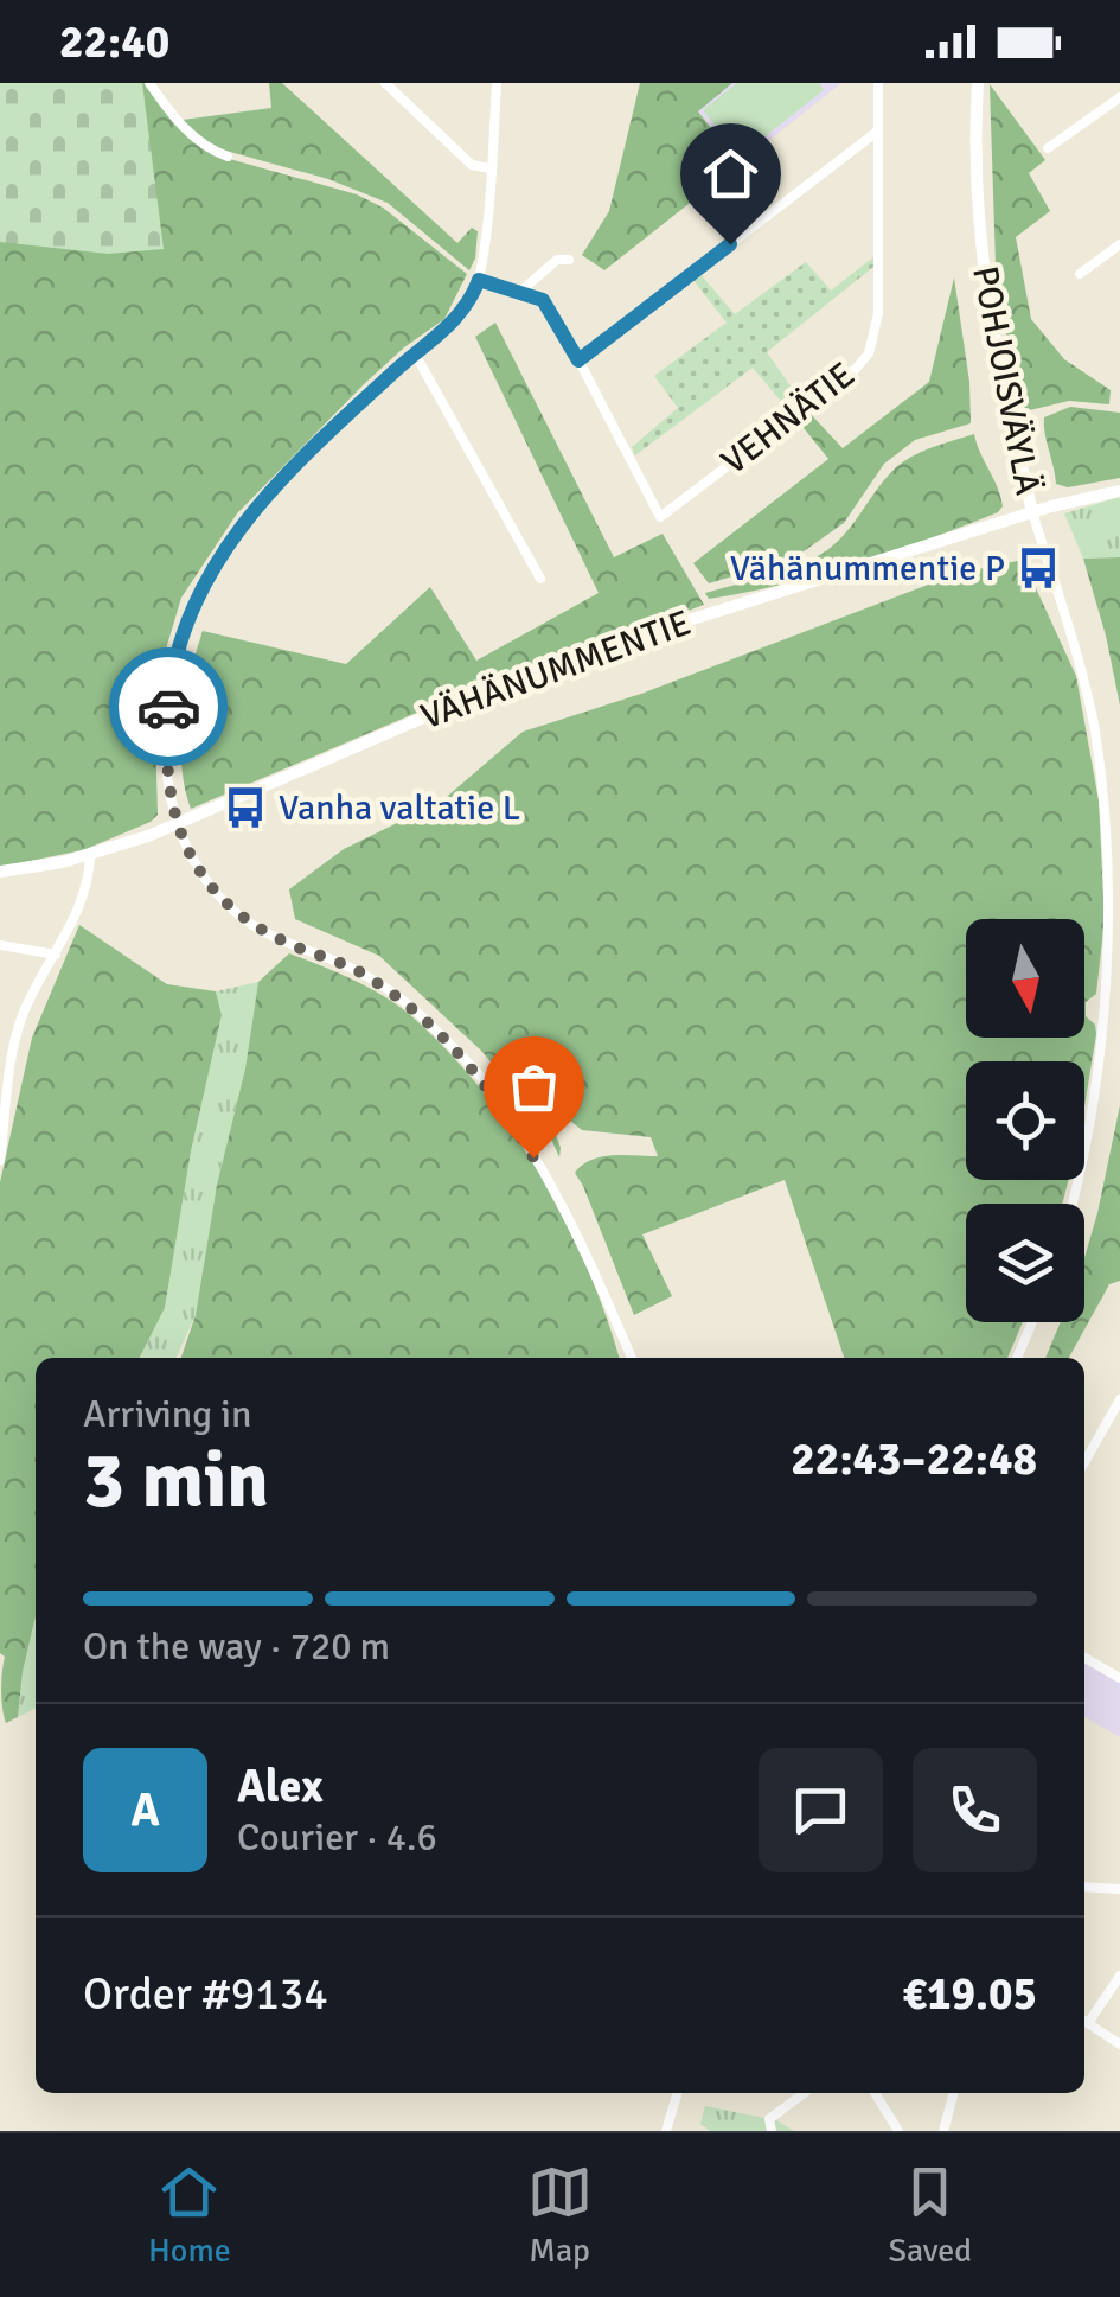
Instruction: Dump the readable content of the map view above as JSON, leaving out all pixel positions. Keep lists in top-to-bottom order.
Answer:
{
  "streets": {
    "main road": ["POHJOISVÄYLÄ", "VÄHÄNUMMENTIE"],
    "street": ["VEHNÄTIE"]
  },
  "crossings": [
    ["POHJOISVÄYLÄ", "VÄHÄNUMMENTIE"]
  ],
  "places": {
    "bus stop": ["Vähänummentie P", "Vanha valtatie L"]
  },
  "north": "bottom",
  "page": {
    "status": "22:40",
    "heading": ["3 min", "Arriving in", "22:43–22:48"],
    "panel": [
      "Alex",
      "Courier · 4.6",
      "Order #9134",
      "€19.05"
    ],
    "bar": "On the way · 720 m",
    "round": "A",
    "tabs": ["Home", "Map", "Saved"]
  }
}
